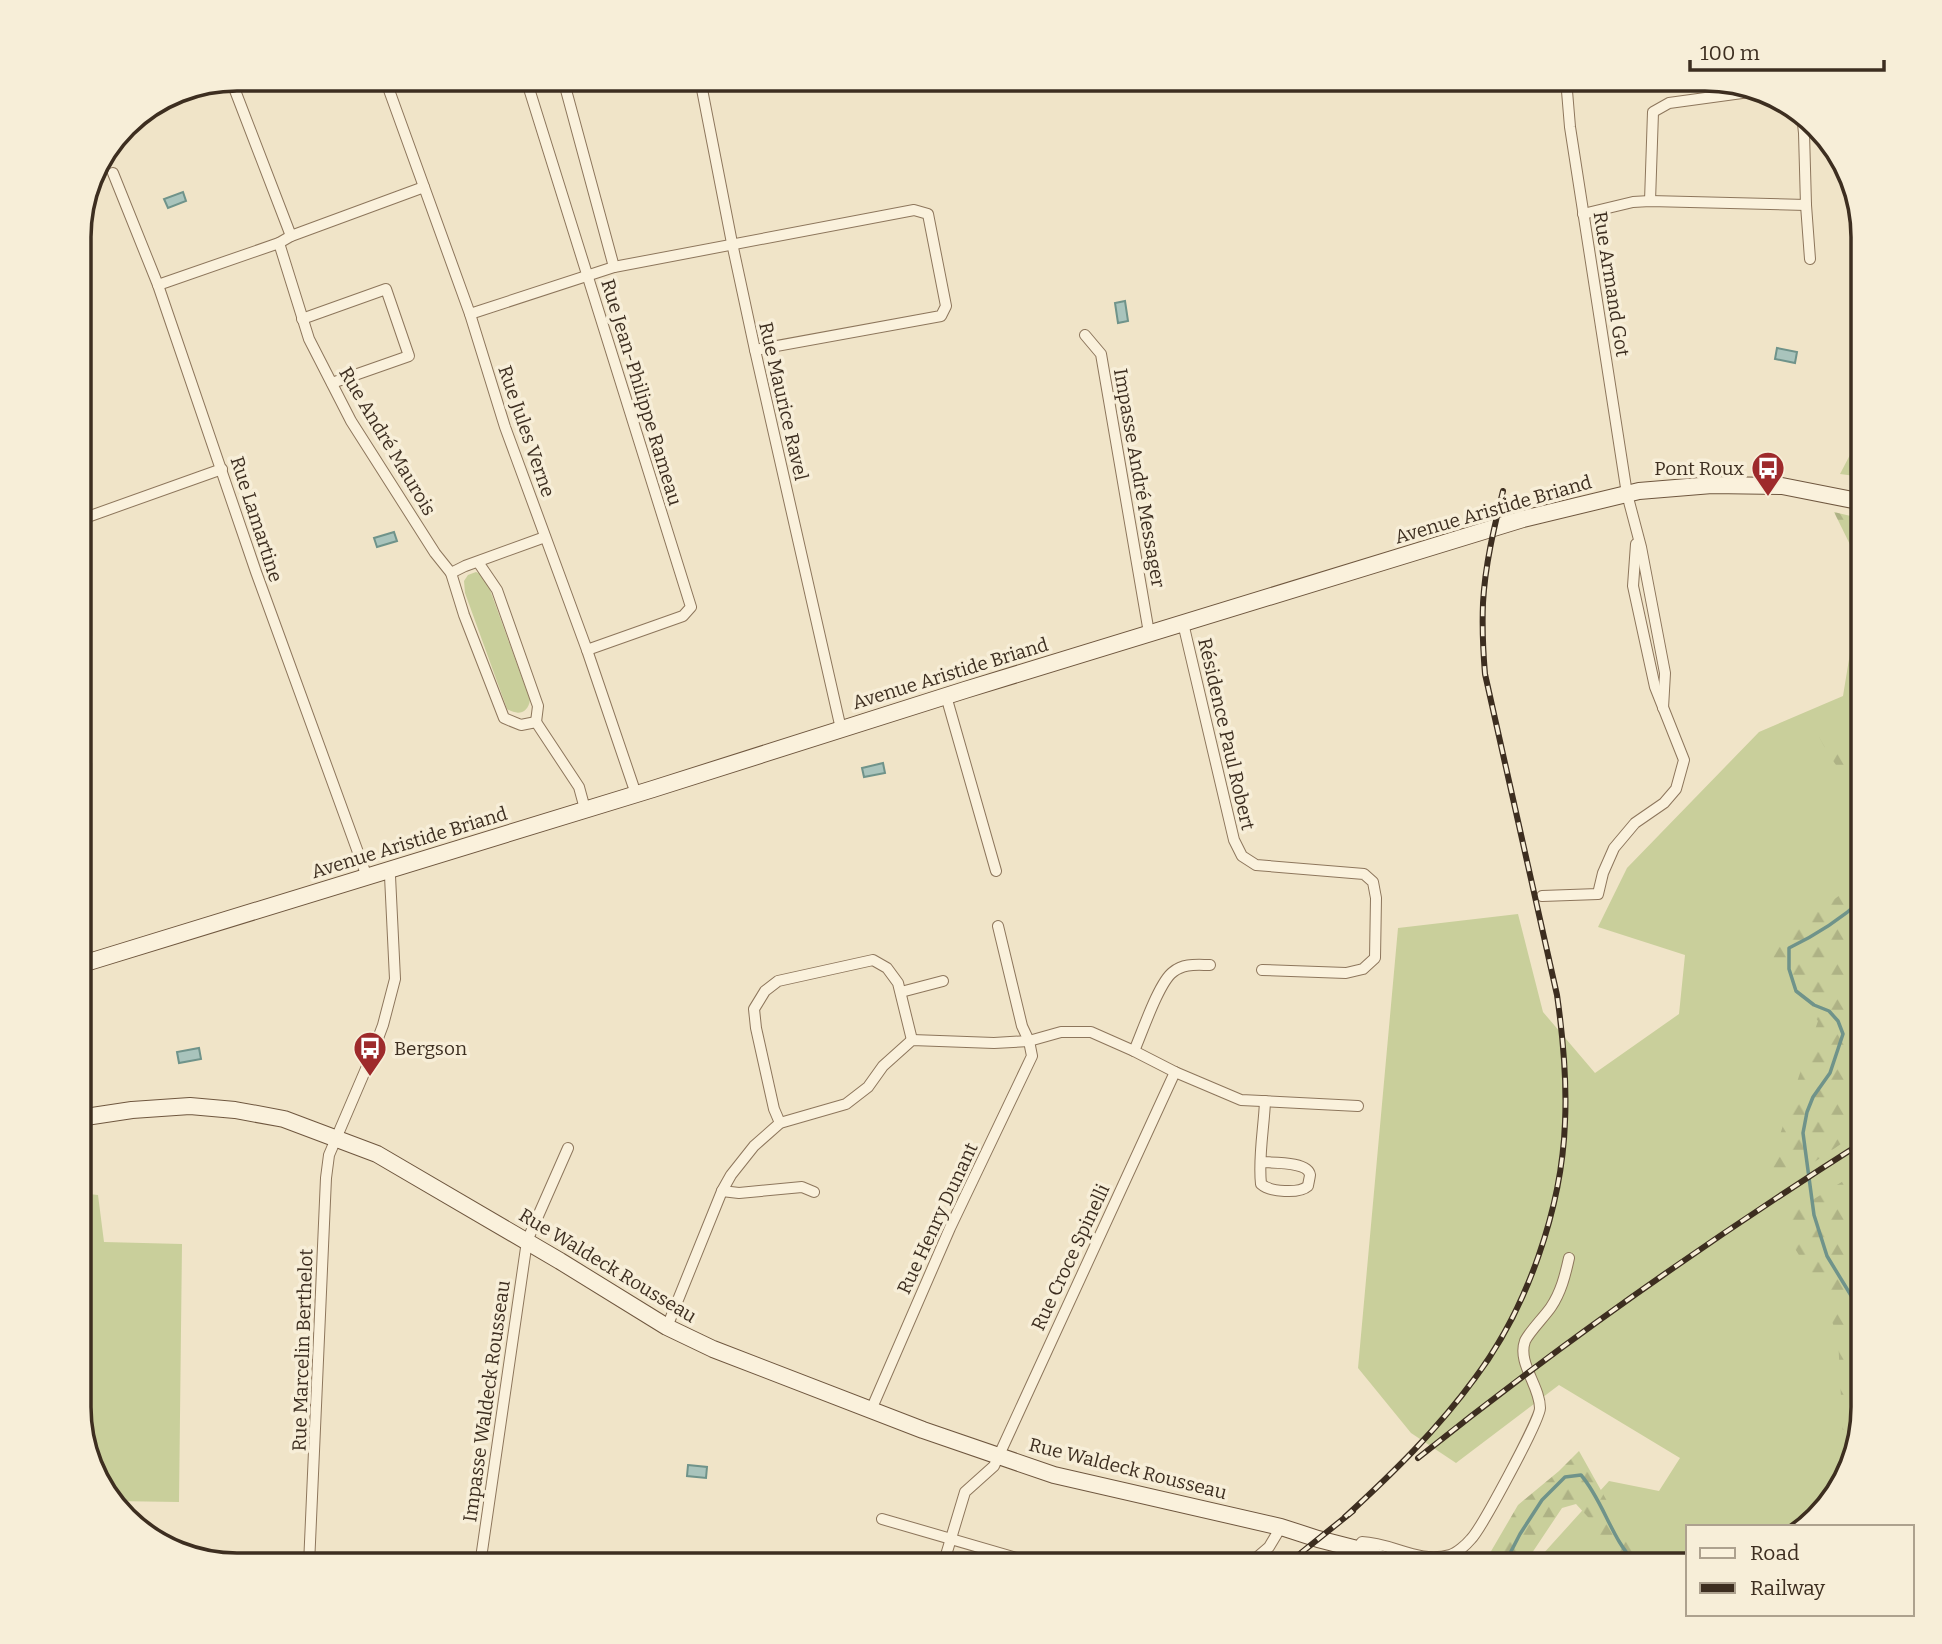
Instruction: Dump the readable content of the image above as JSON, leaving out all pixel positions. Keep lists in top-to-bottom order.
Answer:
{
  "streets": {
    "main road": ["Avenue Aristide Briand", "Rue Waldeck Rousseau"],
    "street": [
      "Rue Armand Got",
      "Rue Jean-Philippe Rameau",
      "Rue Maurice Ravel",
      "Rue Jules Verne",
      "Rue André Maurois",
      "Impasse André Messager",
      "Rue Lamartine",
      "Résidence Paul Robert",
      "Rue Henry Dunant",
      "Rue Croce Spinelli",
      "Rue Marcelin Berthelot",
      "Impasse Waldeck Rousseau"
    ]
  },
  "crossings": [
    ["Rue Armand Got", "Avenue Aristide Briand"],
    ["Rue Jean-Philippe Rameau", "Rue Jules Verne"],
    ["Rue Maurice Ravel", "Avenue Aristide Briand"],
    ["Rue Jules Verne", "Avenue Aristide Briand"],
    ["Impasse André Messager", "Avenue Aristide Briand"],
    ["Avenue Aristide Briand", "Rue Lamartine"],
    ["Avenue Aristide Briand", "Résidence Paul Robert"],
    ["Avenue Aristide Briand", "Rue Marcelin Berthelot"],
    ["Rue Henry Dunant", "Rue Waldeck Rousseau"],
    ["Rue Croce Spinelli", "Rue Waldeck Rousseau"],
    ["Rue Waldeck Rousseau", "Rue Marcelin Berthelot"],
    ["Rue Waldeck Rousseau", "Impasse Waldeck Rousseau"]
  ],
  "places": {
    "bus stop": ["Pont Roux", "Bergson"]
  },
  "legend": ["Road", "Railway"],
  "scale_bar": "100 m"
}
